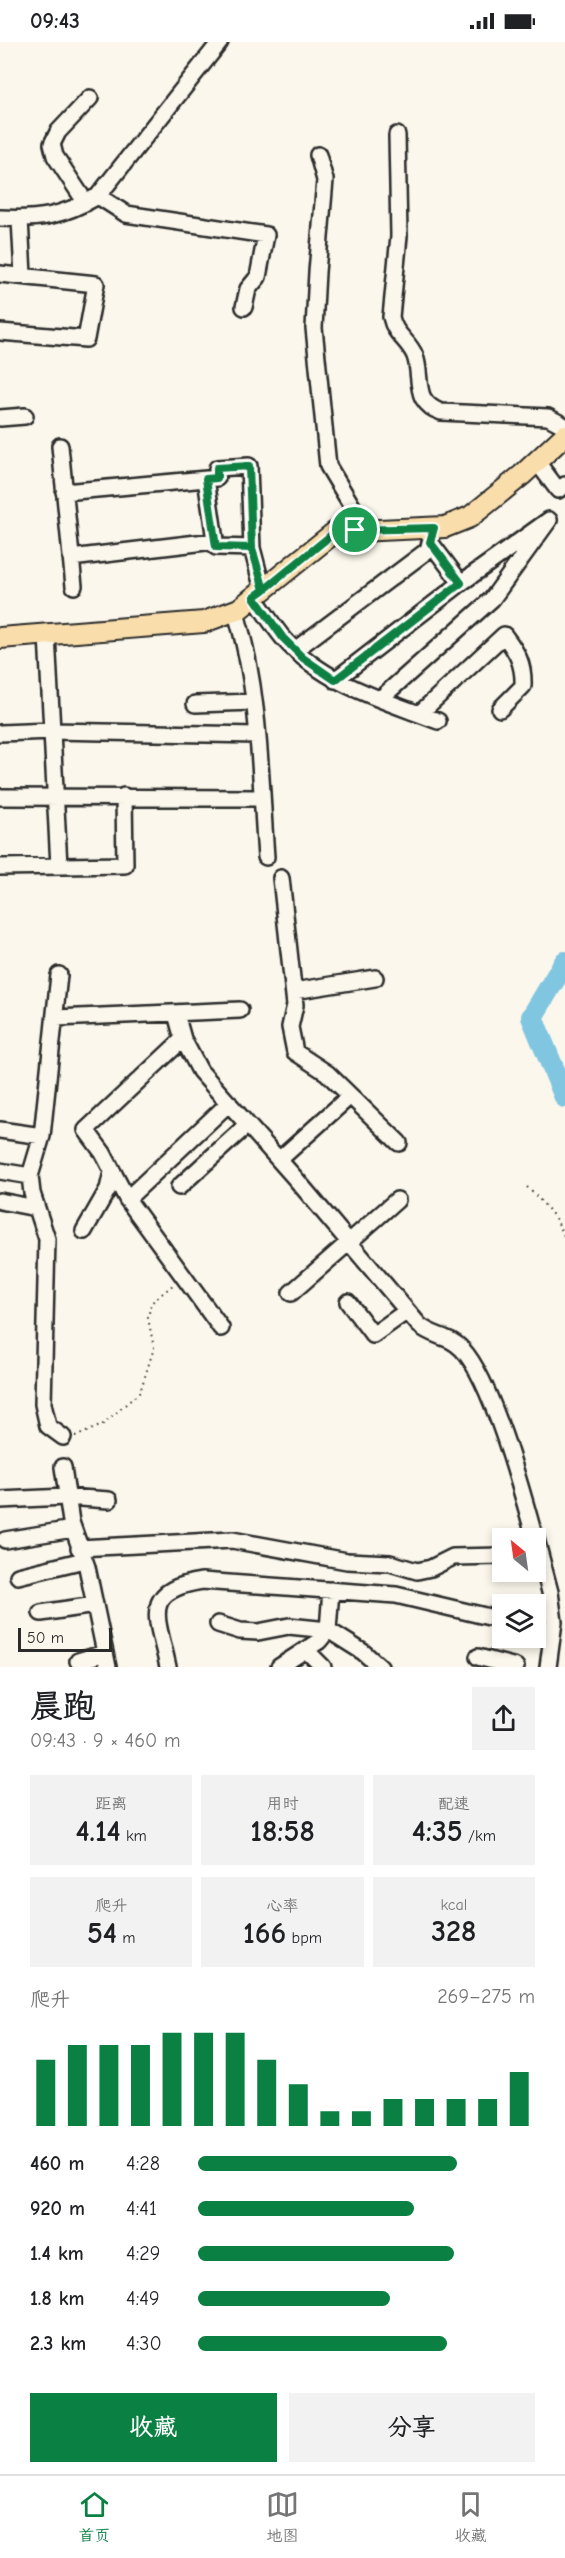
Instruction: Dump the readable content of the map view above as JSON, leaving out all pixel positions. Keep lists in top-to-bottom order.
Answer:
{
  "scale_bar": "50 m",
  "north": "top left",
  "page": {
    "status": "09:43",
    "scale": "50 m",
    "heading": ["晨跑", "09:43 · 9 × 460 m"],
    "stats": [
      ["距离", "4.14 km"],
      ["用时", "18:58"],
      ["配速", "4:35 /km"],
      ["爬升", "54 m"],
      ["心率", "166 bpm"],
      ["kcal", "328"]
    ],
    "chart": ["爬升", "269–275 m"],
    "list": [
      {
        "name": "460 m",
        "note": "4:28"
      },
      {
        "name": "920 m",
        "note": "4:41"
      },
      {
        "name": "1.4 km",
        "note": "4:29"
      },
      {
        "name": "1.8 km",
        "note": "4:49"
      },
      {
        "name": "2.3 km",
        "note": "4:30"
      }
    ],
    "buttons": ["收藏", "分享"],
    "tabs": ["首页", "地图", "收藏"]
  }
}
